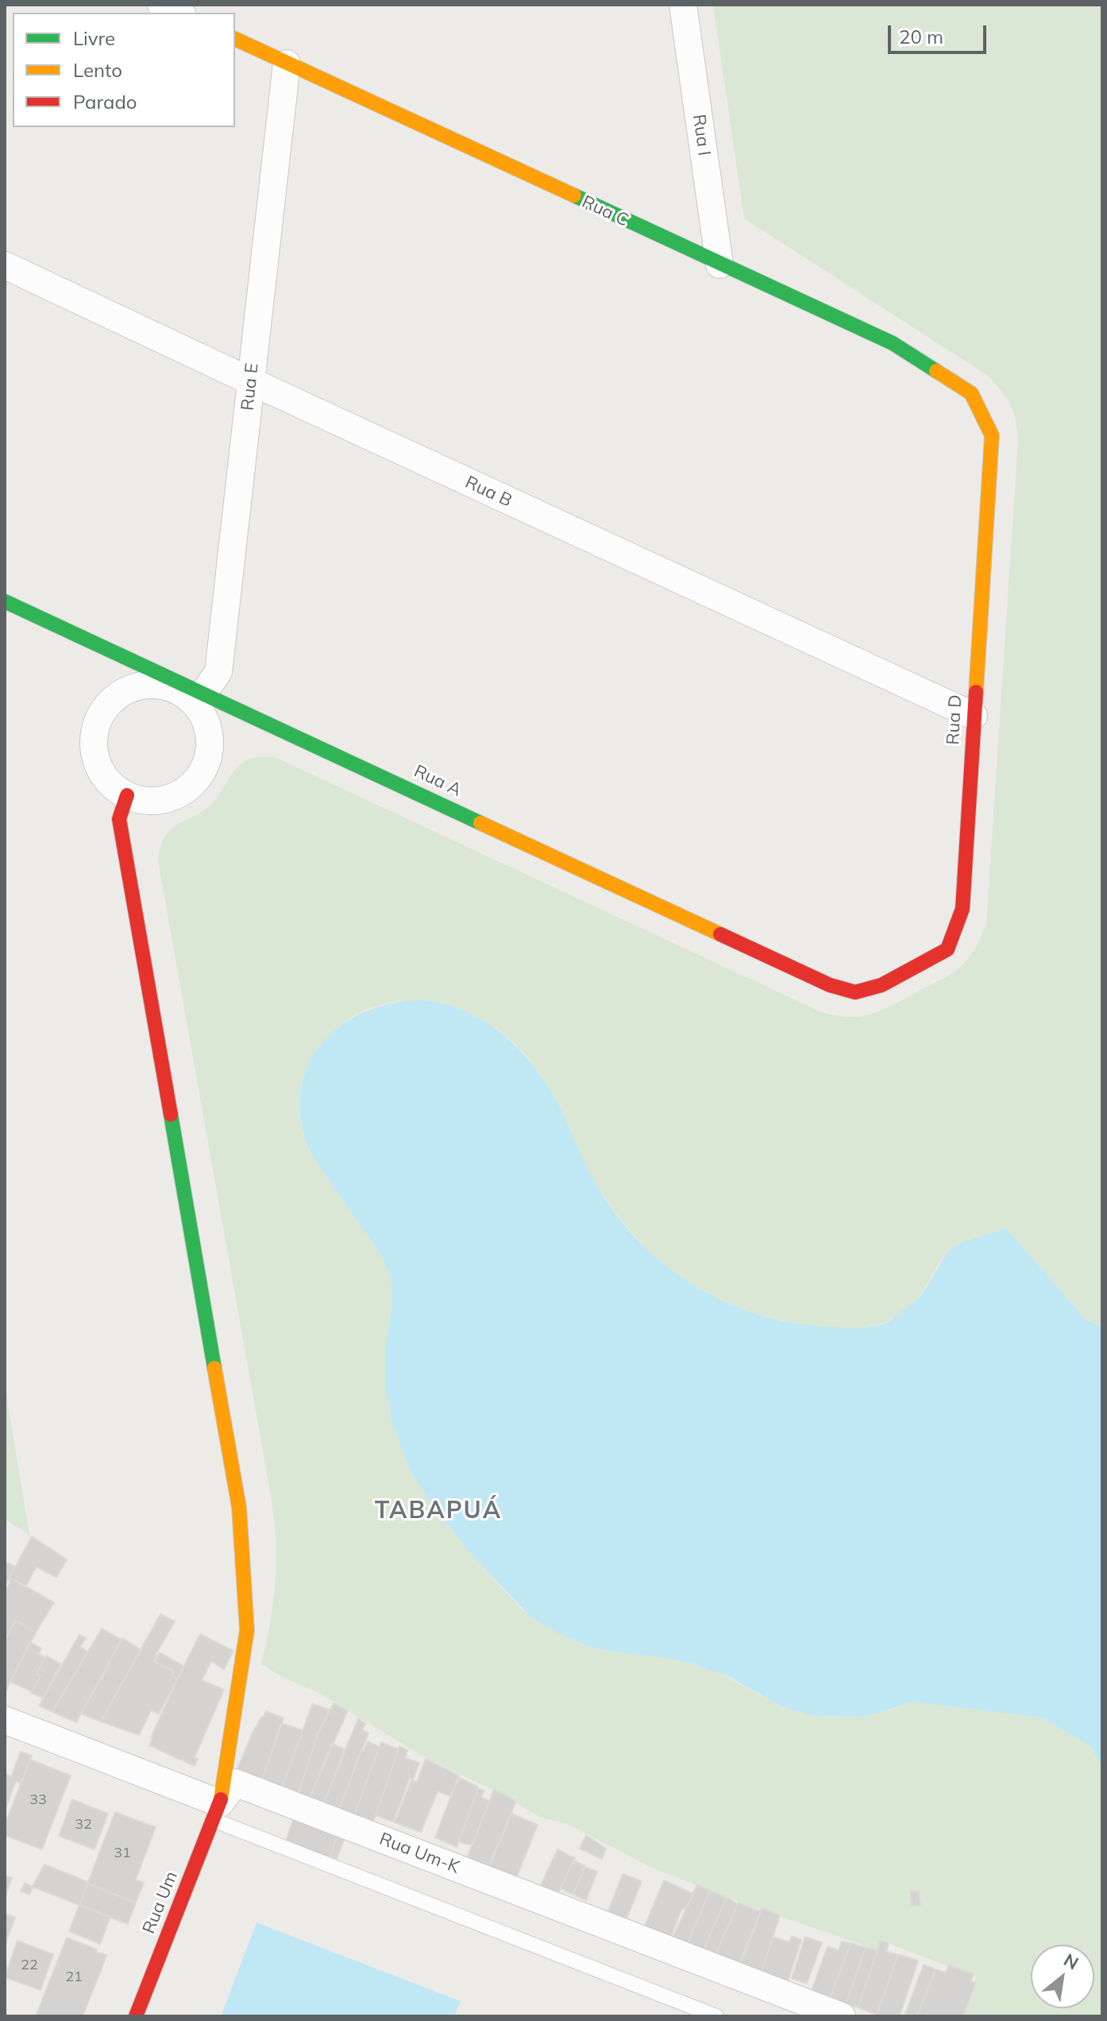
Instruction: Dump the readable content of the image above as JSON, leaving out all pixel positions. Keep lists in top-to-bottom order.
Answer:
{
  "streets": {
    "street": [
      "Rua I",
      "Rua C",
      "Rua E",
      "Rua B",
      "Rua D",
      "Rua A",
      "Rua Um-K",
      "Rua Um"
    ]
  },
  "crossings": [
    ["Rua I", "Rua C"],
    ["Rua C", "Rua E"],
    ["Rua C", "Rua D"],
    ["Rua E", "Rua B"],
    ["Rua E", "Rua A"],
    ["Rua E", "Rua Um"],
    ["Rua B", "Rua D"],
    ["Rua D", "Rua A"],
    ["Rua A", "Rua Um"],
    ["Rua Um-K", "Rua Um"]
  ],
  "districts": ["TABAPUÁ"],
  "house_numbers": [
    "33",
    "32",
    "31",
    "22",
    "21"
  ],
  "legend": ["Livre", "Lento", "Parado"],
  "scale_bar": "20 m",
  "north": "top right"
}
